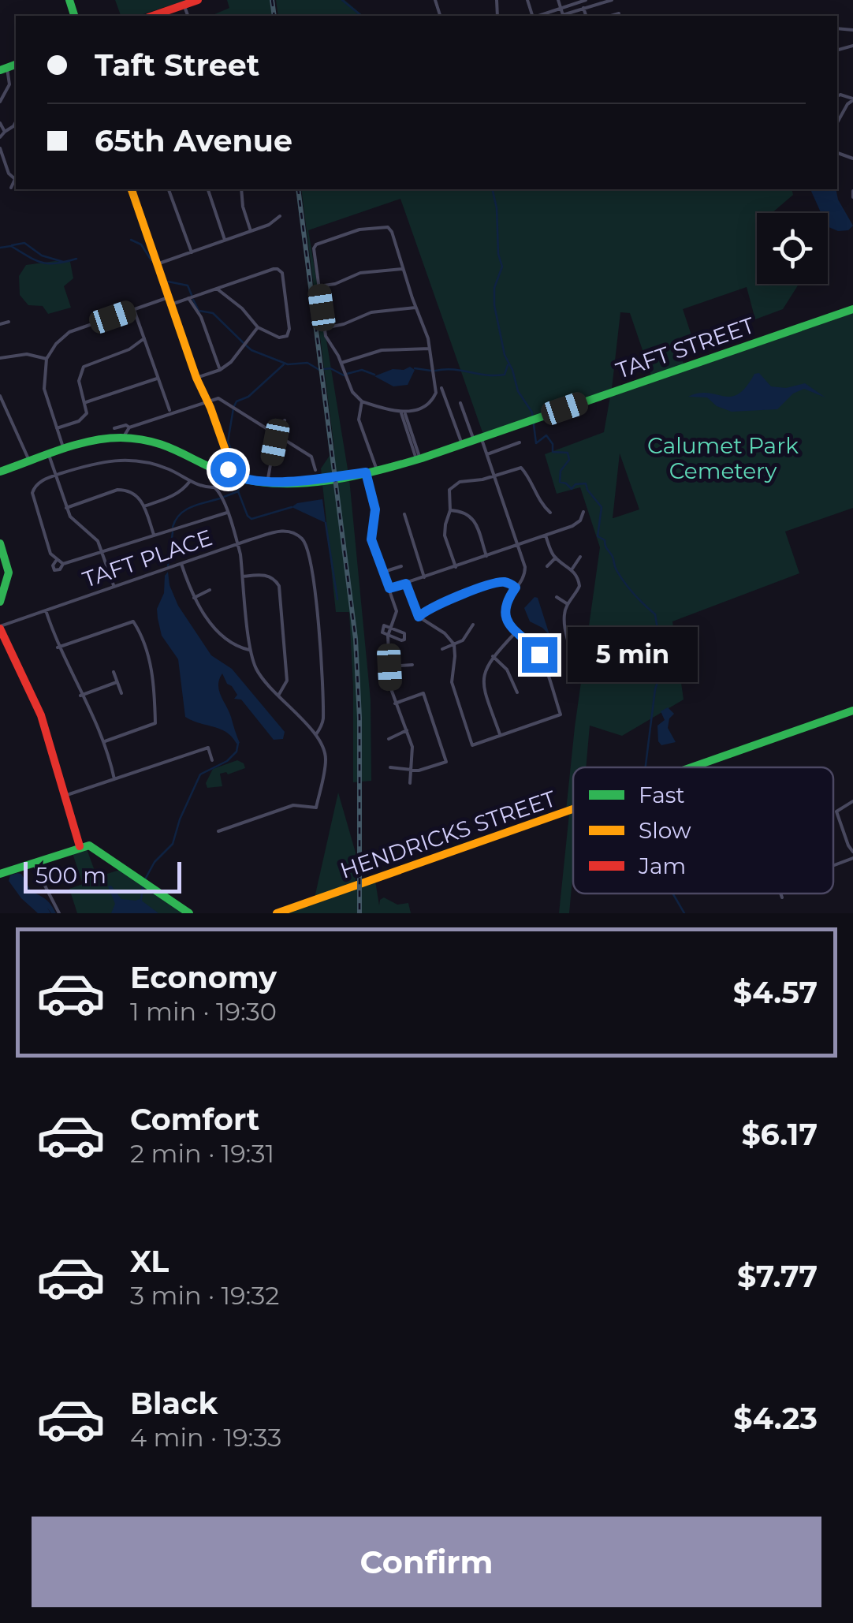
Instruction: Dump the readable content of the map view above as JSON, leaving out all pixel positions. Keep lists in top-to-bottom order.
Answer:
{
  "streets": {
    "main road": ["TAFT STREET", "HENDRICKS STREET"],
    "street": ["TAFT PLACE"]
  },
  "parks": ["Calumet Park Cemetery"],
  "legend": ["Fast", "Slow", "Jam"],
  "scale_bar": "500 m",
  "page": {
    "banner": ["Taft Street", "65th Avenue"],
    "bubble": "5 min",
    "scale": "500 m",
    "list": [
      {
        "name": "Economy",
        "note": "1 min · 19:30",
        "value": "$4.57"
      },
      {
        "name": "Comfort",
        "note": "2 min · 19:31",
        "value": "$6.17"
      },
      {
        "name": "XL",
        "note": "3 min · 19:32",
        "value": "$7.77"
      },
      {
        "name": "Black",
        "note": "4 min · 19:33",
        "value": "$4.23"
      }
    ],
    "buttons": "Confirm"
  }
}
